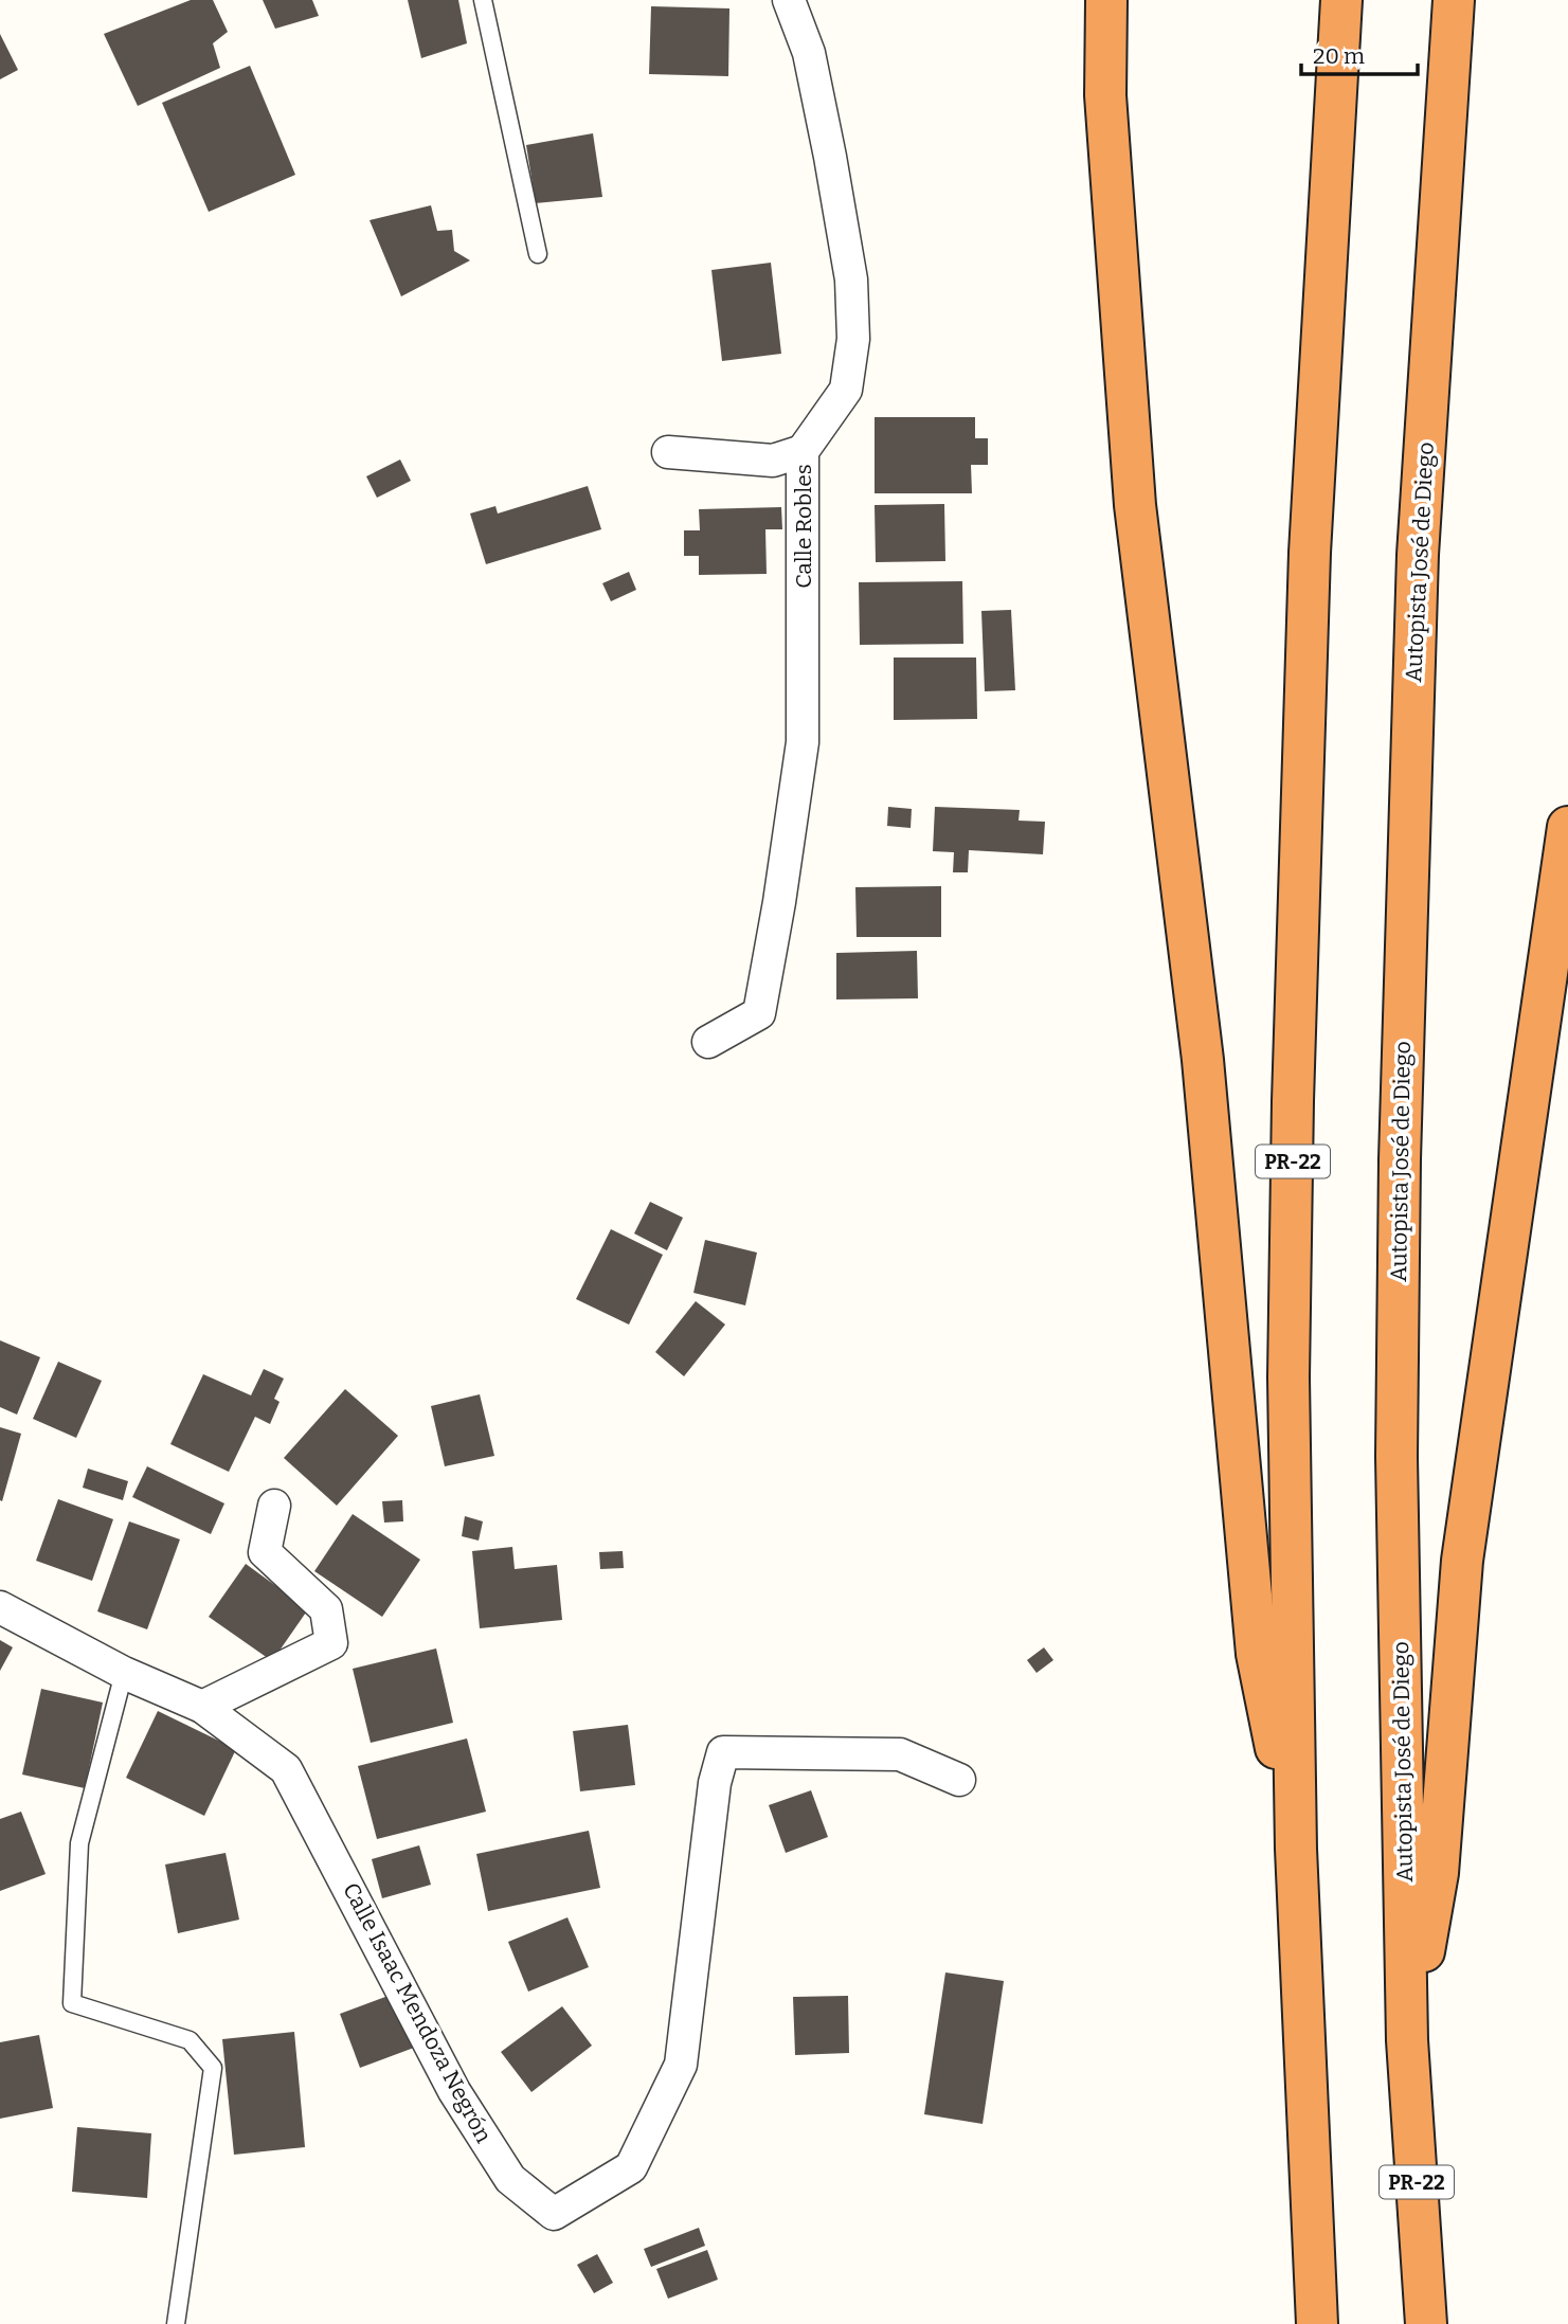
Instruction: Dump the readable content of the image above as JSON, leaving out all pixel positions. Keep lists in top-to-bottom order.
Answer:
{
  "streets": {
    "highway": ["Autopista José de Diego", "PR-22"],
    "street": ["Calle Robles", "Calle Isaac Mendoza Negrón"]
  },
  "scale_bar": "20 m"
}
